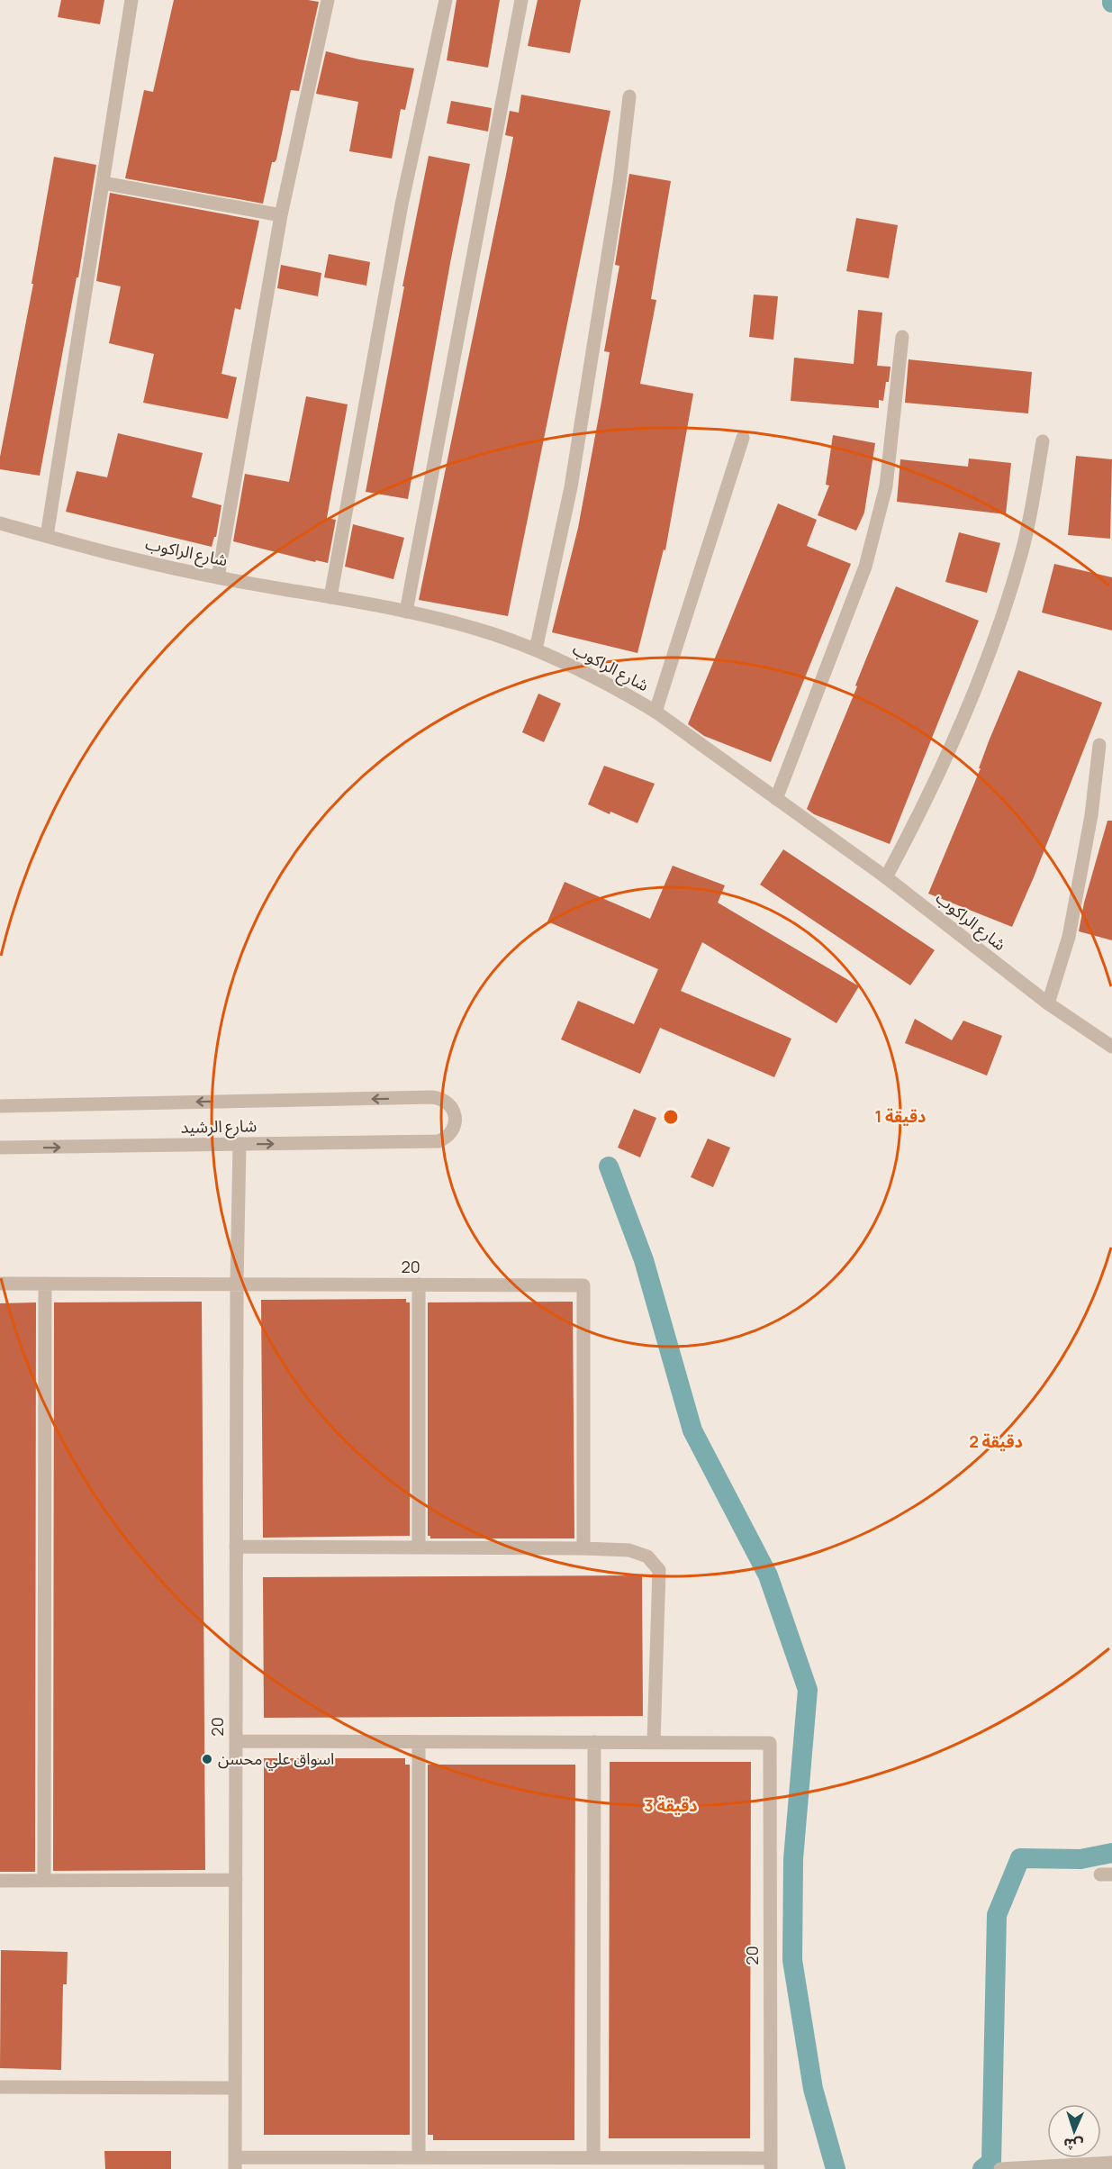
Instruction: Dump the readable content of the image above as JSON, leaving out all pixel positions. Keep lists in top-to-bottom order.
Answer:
{
  "streets": {
    "street": ["شارع الراكوب", "شارع الرشيد", "20"]
  },
  "places": ["اسواق علي محسن"],
  "north": "bottom",
  "rings": ["1 دقيقة", "2 دقيقة", "3 دقيقة"]
}
